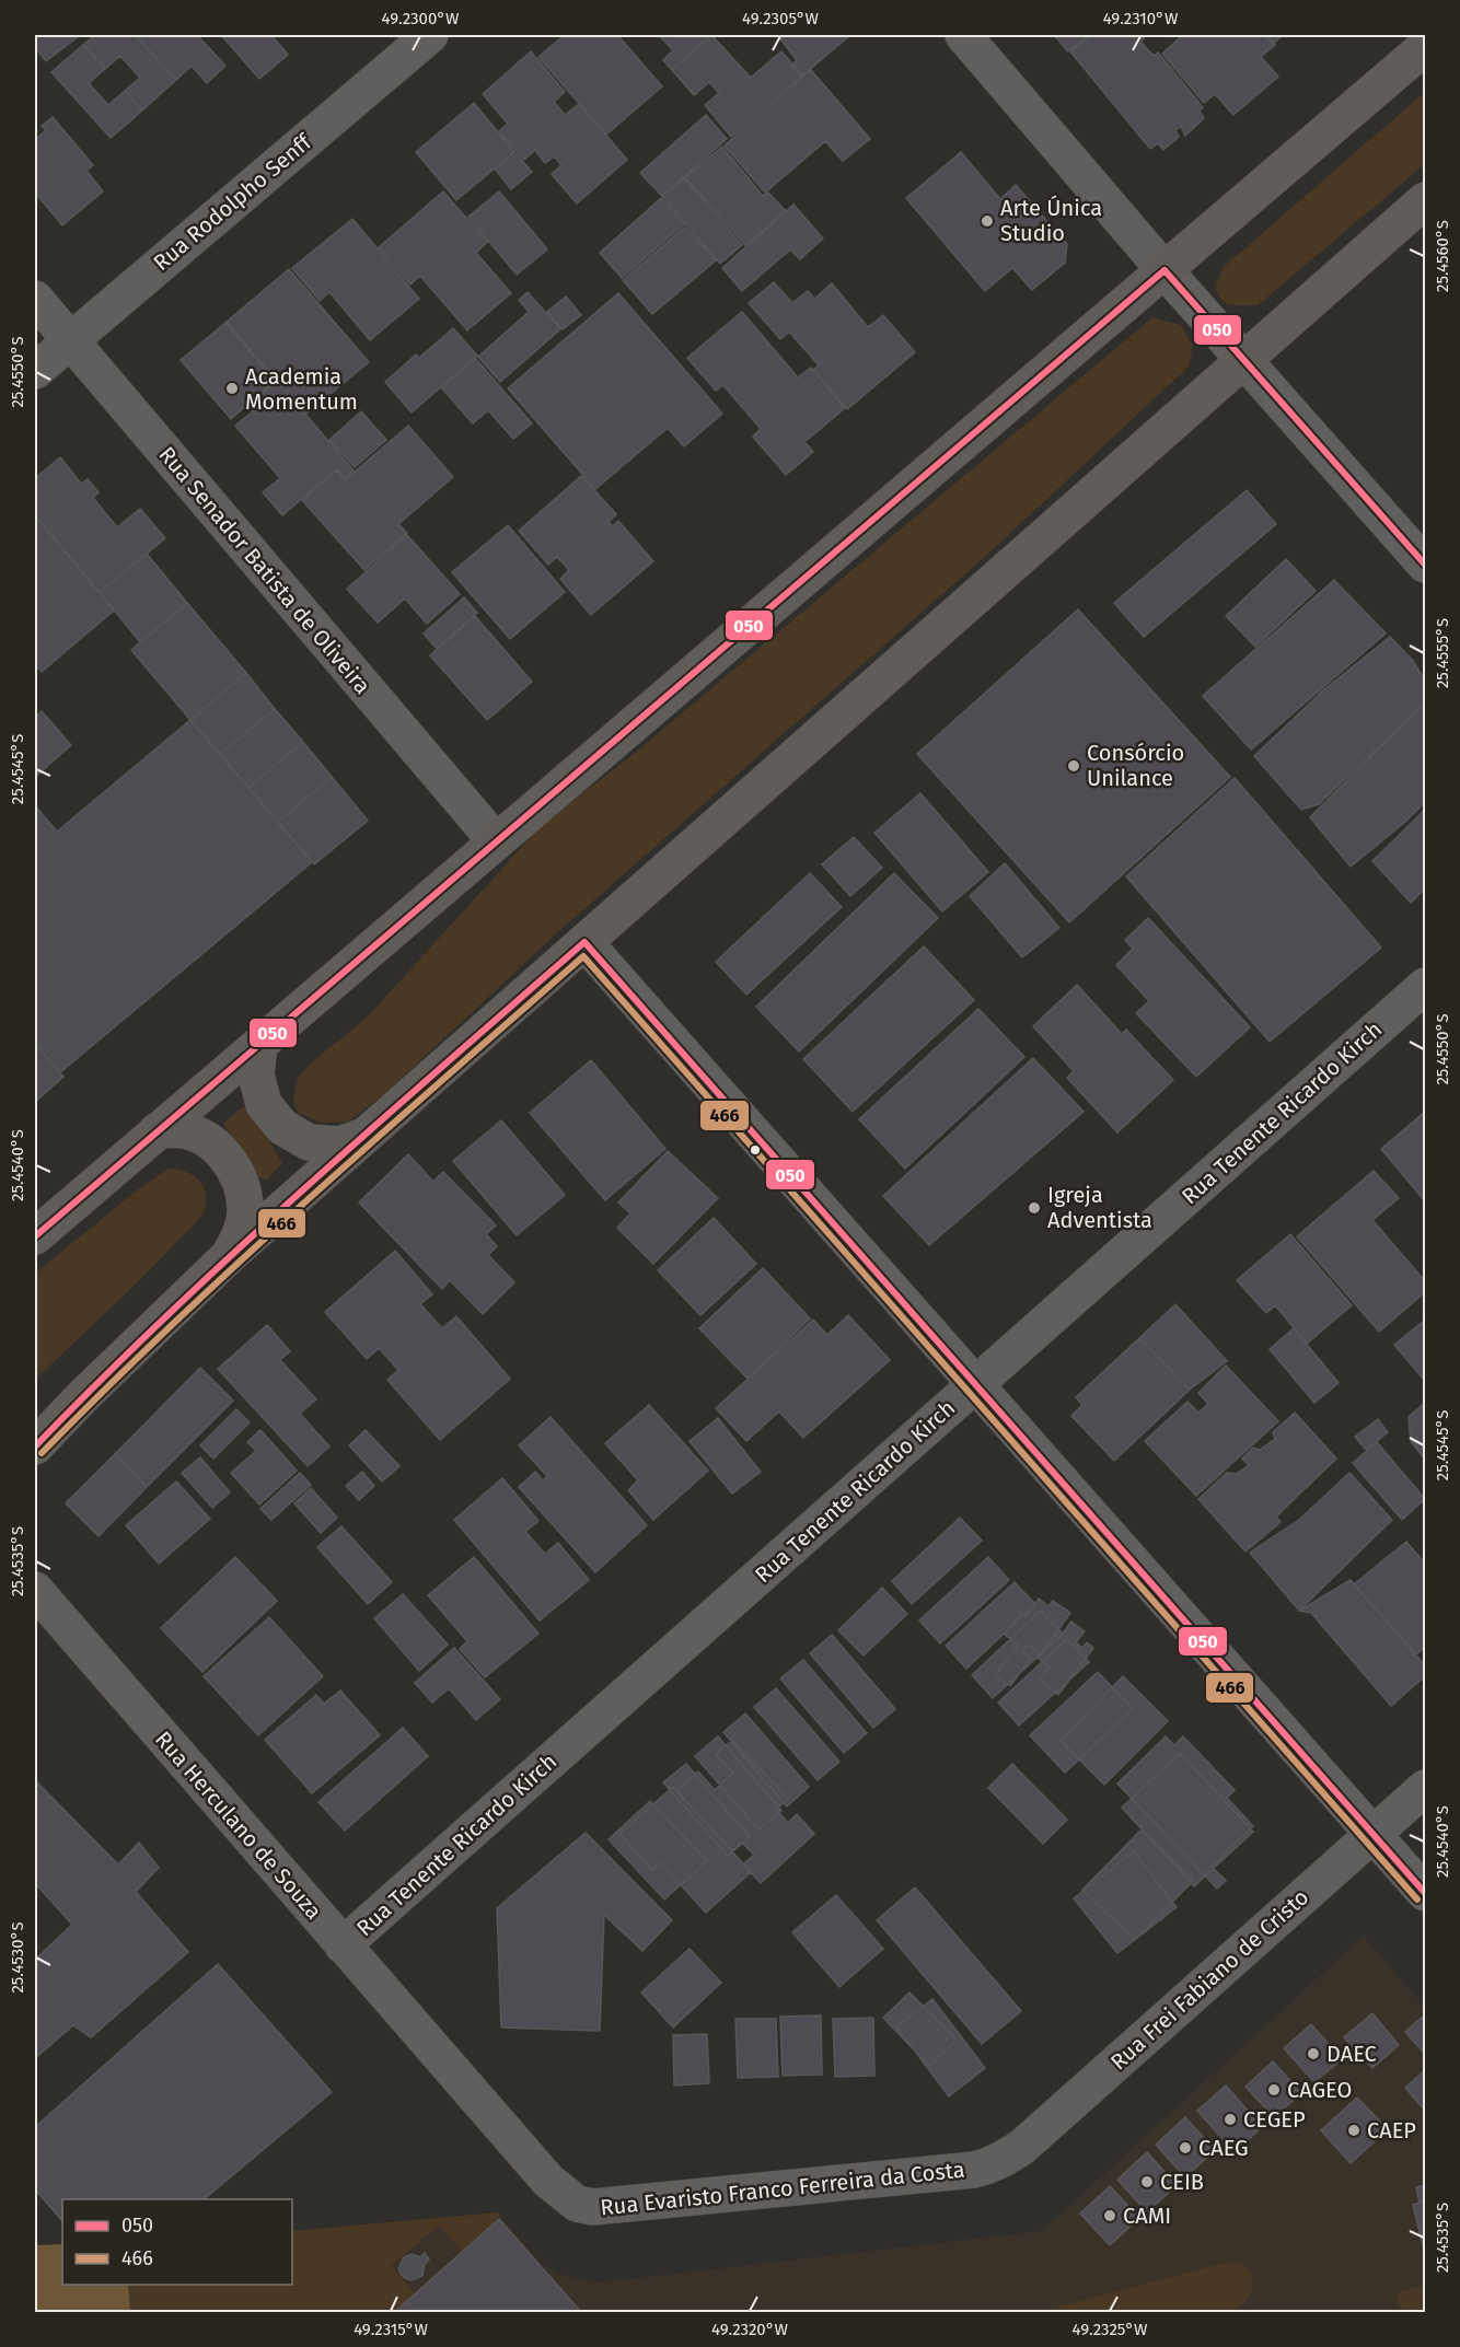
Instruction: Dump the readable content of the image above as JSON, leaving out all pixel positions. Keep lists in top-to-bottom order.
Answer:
{
  "streets": {
    "street": [
      "Rua Rodolpho Senff",
      "Rua Senador Batista de Oliveira",
      "Rua Tenente Ricardo Kirch",
      "Rua Herculano de Souza",
      "Rua Frei Fabiano de Cristo",
      "Rua Evaristo Franco Ferreira da Costa"
    ]
  },
  "crossings": [
    ["Rua Rodolpho Senff", "Rua Senador Batista de Oliveira"],
    ["Rua Tenente Ricardo Kirch", "Rua Herculano de Souza"],
    ["Rua Herculano de Souza", "Rua Evaristo Franco Ferreira da Costa"],
    ["Rua Frei Fabiano de Cristo", "Rua Evaristo Franco Ferreira da Costa"]
  ],
  "places": [
    "Arte Única Studio",
    "Academia Momentum",
    "Consórcio Unilance",
    "Igreja Adventista",
    "DAEC",
    "CAGEO",
    "CEGEP",
    "CAEP",
    "CAEG",
    "CEIB",
    "CAMI"
  ],
  "lines": ["transit line 050", "transit line 466"],
  "legend": ["050", "466"],
  "coordinates": [
    "49.2300°W",
    "49.2305°W",
    "49.2310°W",
    "25.4560°S",
    "25.4550°S",
    "25.4555°S",
    "25.4545°S",
    "25.4540°S",
    "25.4535°S",
    "25.4530°S",
    "49.2315°W",
    "49.2320°W",
    "49.2325°W"
  ]
}
